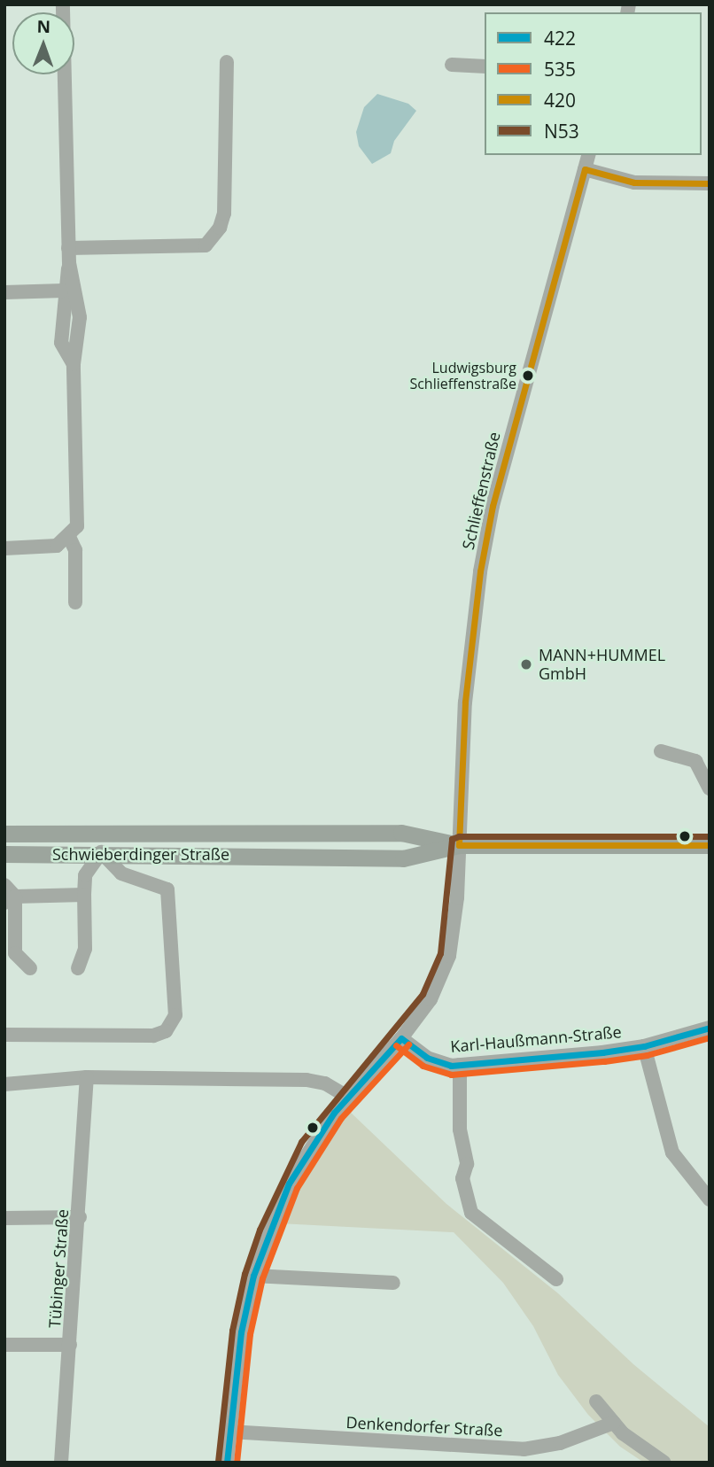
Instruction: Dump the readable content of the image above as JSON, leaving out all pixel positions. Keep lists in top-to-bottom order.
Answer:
{
  "streets": {
    "main road": ["Schwieberdinger Straße"],
    "street": [
      "Schlieffenstraße",
      "Karl-Haußmann-Straße",
      "Tübinger Straße",
      "Denkendorfer Straße"
    ]
  },
  "crossings": [
    ["Schlieffenstraße", "Schwieberdinger Straße"],
    ["Schlieffenstraße", "Karl-Haußmann-Straße"],
    ["Schlieffenstraße", "Denkendorfer Straße"]
  ],
  "places": ["Ludwigsburg Schlieffenstraße", "MANN+HUMMEL GmbH"],
  "lines": [
    "transit line 420",
    "transit line N53",
    "transit line 422",
    "transit line 535"
  ],
  "legend": [
    "422",
    "535",
    "420",
    "N53"
  ],
  "north": "top"
}
